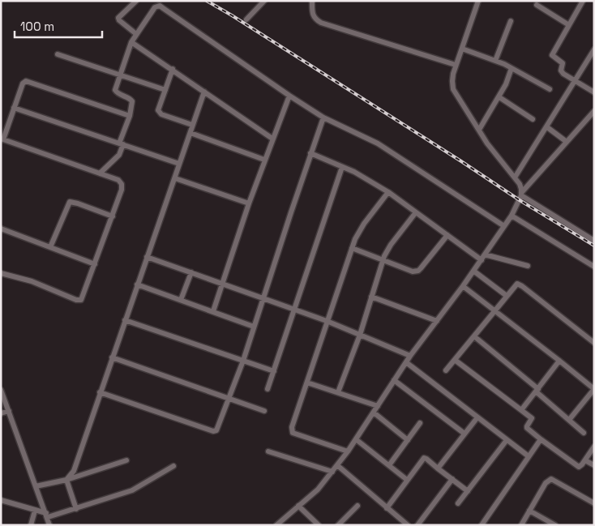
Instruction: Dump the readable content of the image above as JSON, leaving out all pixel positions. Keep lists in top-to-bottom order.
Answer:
{
  "scale_bar": "100 m"
}
